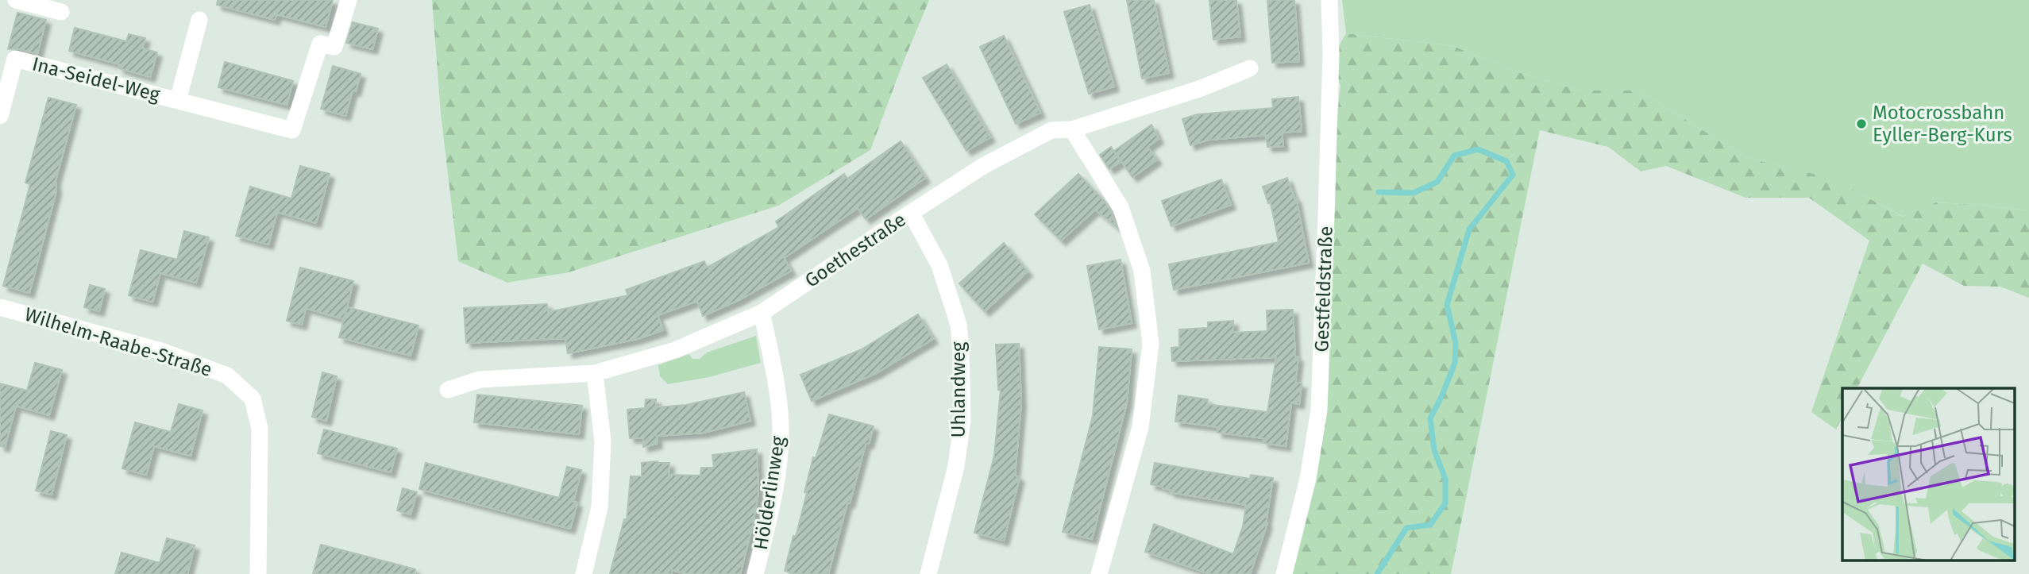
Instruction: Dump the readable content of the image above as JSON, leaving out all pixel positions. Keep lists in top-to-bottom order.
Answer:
{
  "streets": {
    "street": [
      "Ina-Seidel-Weg",
      "Goethestraße",
      "Gestfeldstraße",
      "Wilhelm-Raabe-Straße",
      "Uhlandweg",
      "Hölderlinweg"
    ]
  },
  "crossings": [
    ["Goethestraße", "Uhlandweg"],
    ["Goethestraße", "Hölderlinweg"]
  ],
  "places": ["Motocrossbahn Eyller-Berg-Kurs"]
}
